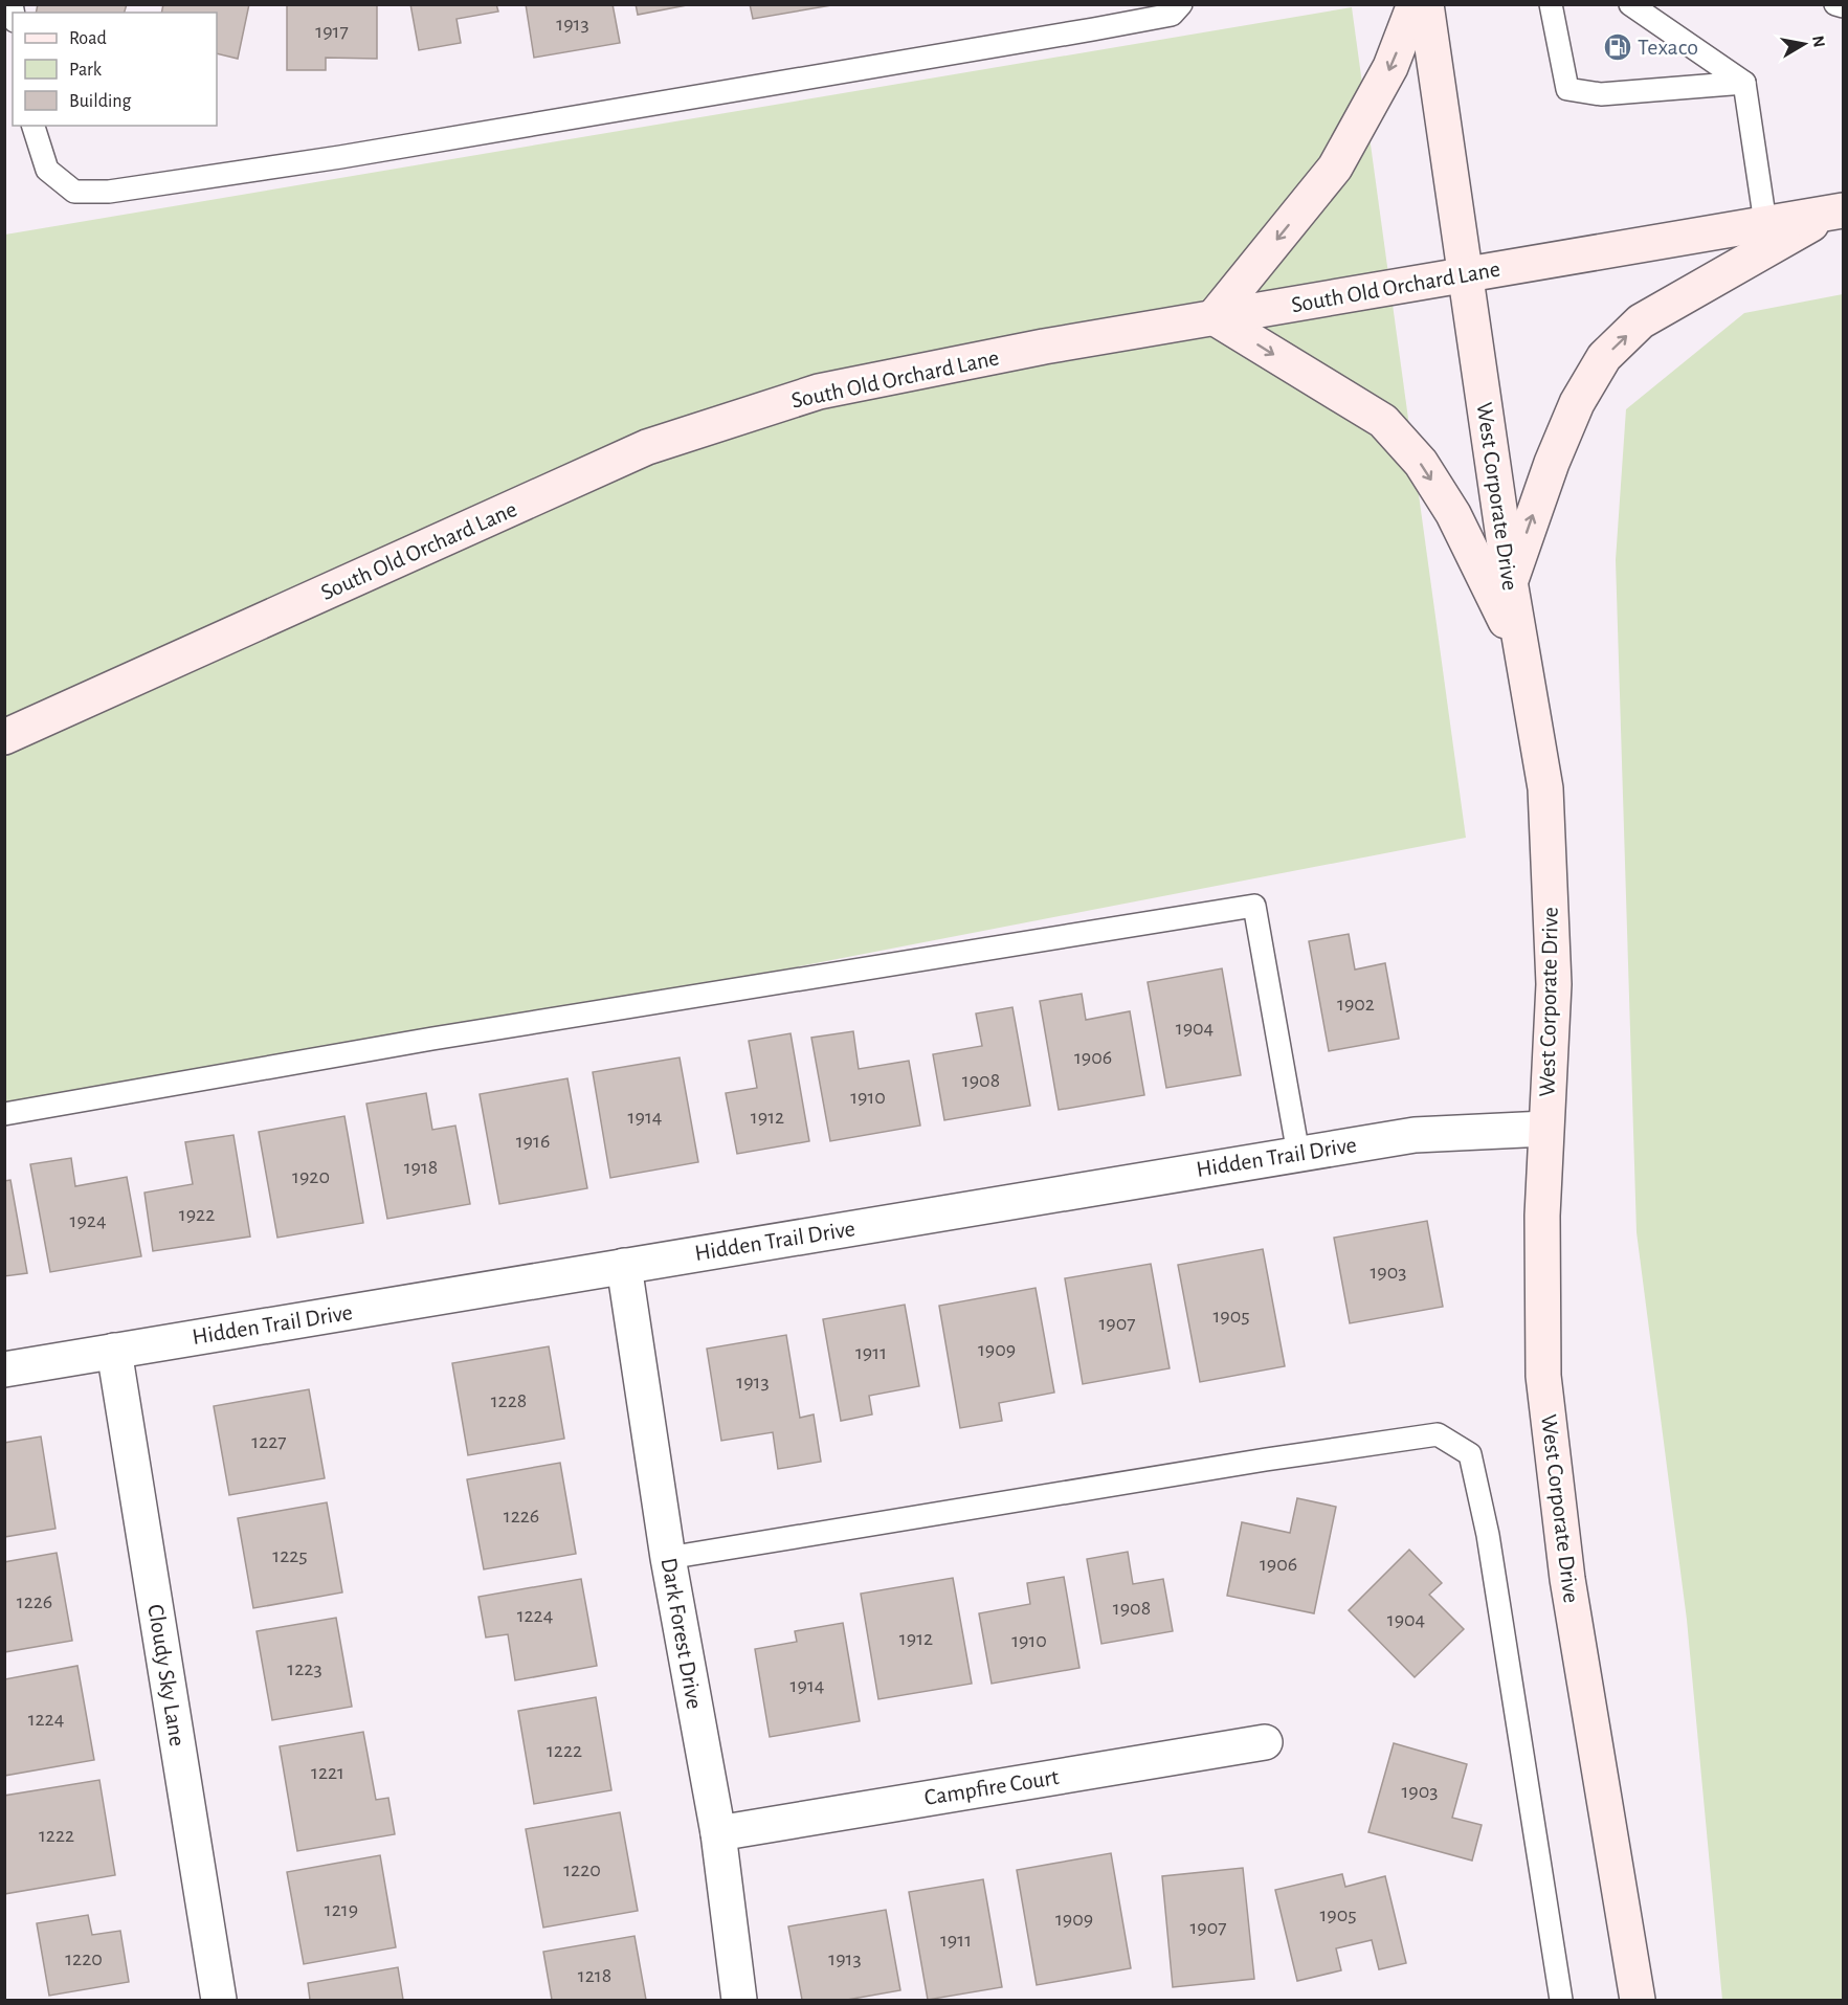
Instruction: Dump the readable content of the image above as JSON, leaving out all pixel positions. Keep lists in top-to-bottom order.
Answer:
{
  "streets": {
    "street": [
      "South Old Orchard Lane",
      "West Corporate Drive",
      "Hidden Trail Drive",
      "Dark Forest Drive",
      "Cloudy Sky Lane",
      "Campfire Court"
    ]
  },
  "crossings": [
    ["South Old Orchard Lane", "West Corporate Drive"],
    ["West Corporate Drive", "Hidden Trail Drive"],
    ["Hidden Trail Drive", "Dark Forest Drive"],
    ["Hidden Trail Drive", "Cloudy Sky Lane"],
    ["Dark Forest Drive", "Campfire Court"]
  ],
  "places": {
    "fuel station": ["Texaco"]
  },
  "house_numbers": [
    "1913",
    "1917",
    "1902",
    "1904",
    "1906",
    "1908",
    "1910",
    "1914",
    "1912",
    "1916",
    "1918",
    "1920",
    "1922",
    "1924",
    "1903",
    "1905",
    "1907",
    "1909",
    "1911",
    "1913",
    "1228",
    "1227",
    "1226",
    "1225",
    "1906",
    "1226",
    "1908",
    "1224",
    "1904",
    "1912",
    "1910",
    "1223",
    "1914",
    "1224",
    "1222",
    "1221",
    "1903",
    "1222",
    "1220",
    "1219",
    "1905",
    "1909",
    "1907",
    "1911",
    "1220",
    "1913",
    "1218"
  ],
  "legend": ["Road", "Park", "Building"],
  "north": "right"
}
